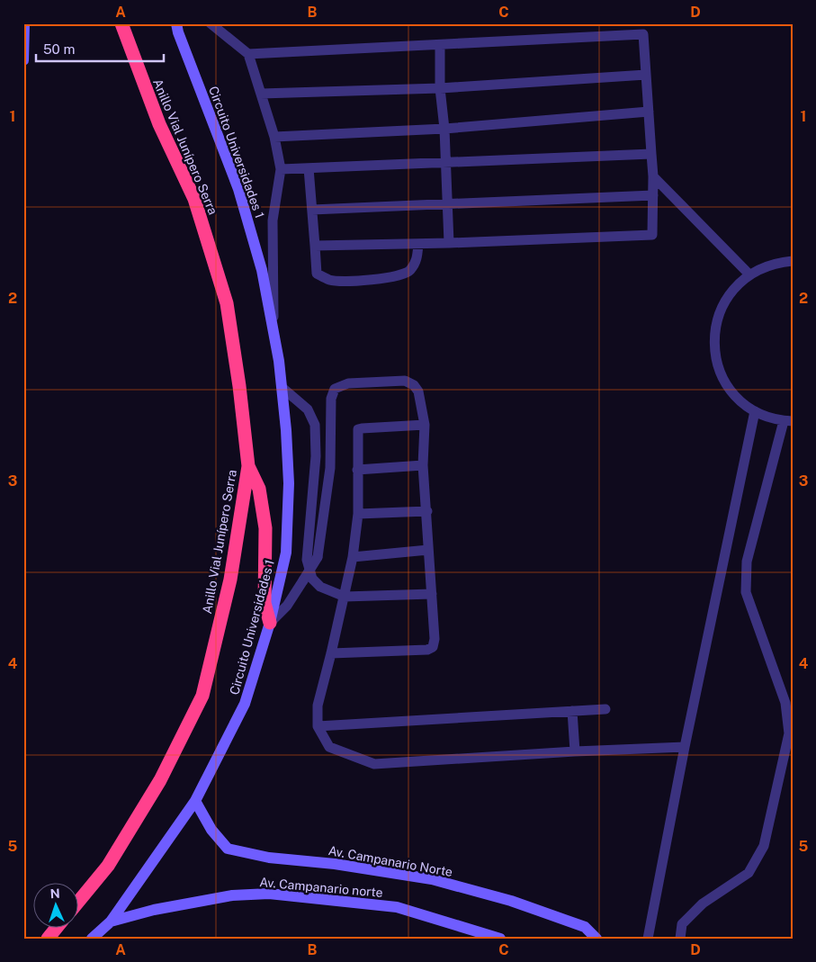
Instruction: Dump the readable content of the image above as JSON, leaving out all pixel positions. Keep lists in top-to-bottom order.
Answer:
{
  "streets": {
    "highway": ["Anillo Vial Junípero Serra"],
    "main road": ["Circuito Universidades 1", "Av. Campanario Norte", "Av. Campanario norte"]
  },
  "crossings": [
    ["Circuito Universidades 1", "Av. Campanario Norte"],
    ["Circuito Universidades 1", "Av. Campanario norte"]
  ],
  "scale_bar": "50 m",
  "north": "top",
  "grid": {
    "columns": [
      "A",
      "B",
      "C",
      "D"
    ],
    "rows": [
      "1",
      "2",
      "3",
      "4",
      "5"
    ]
  }
}
